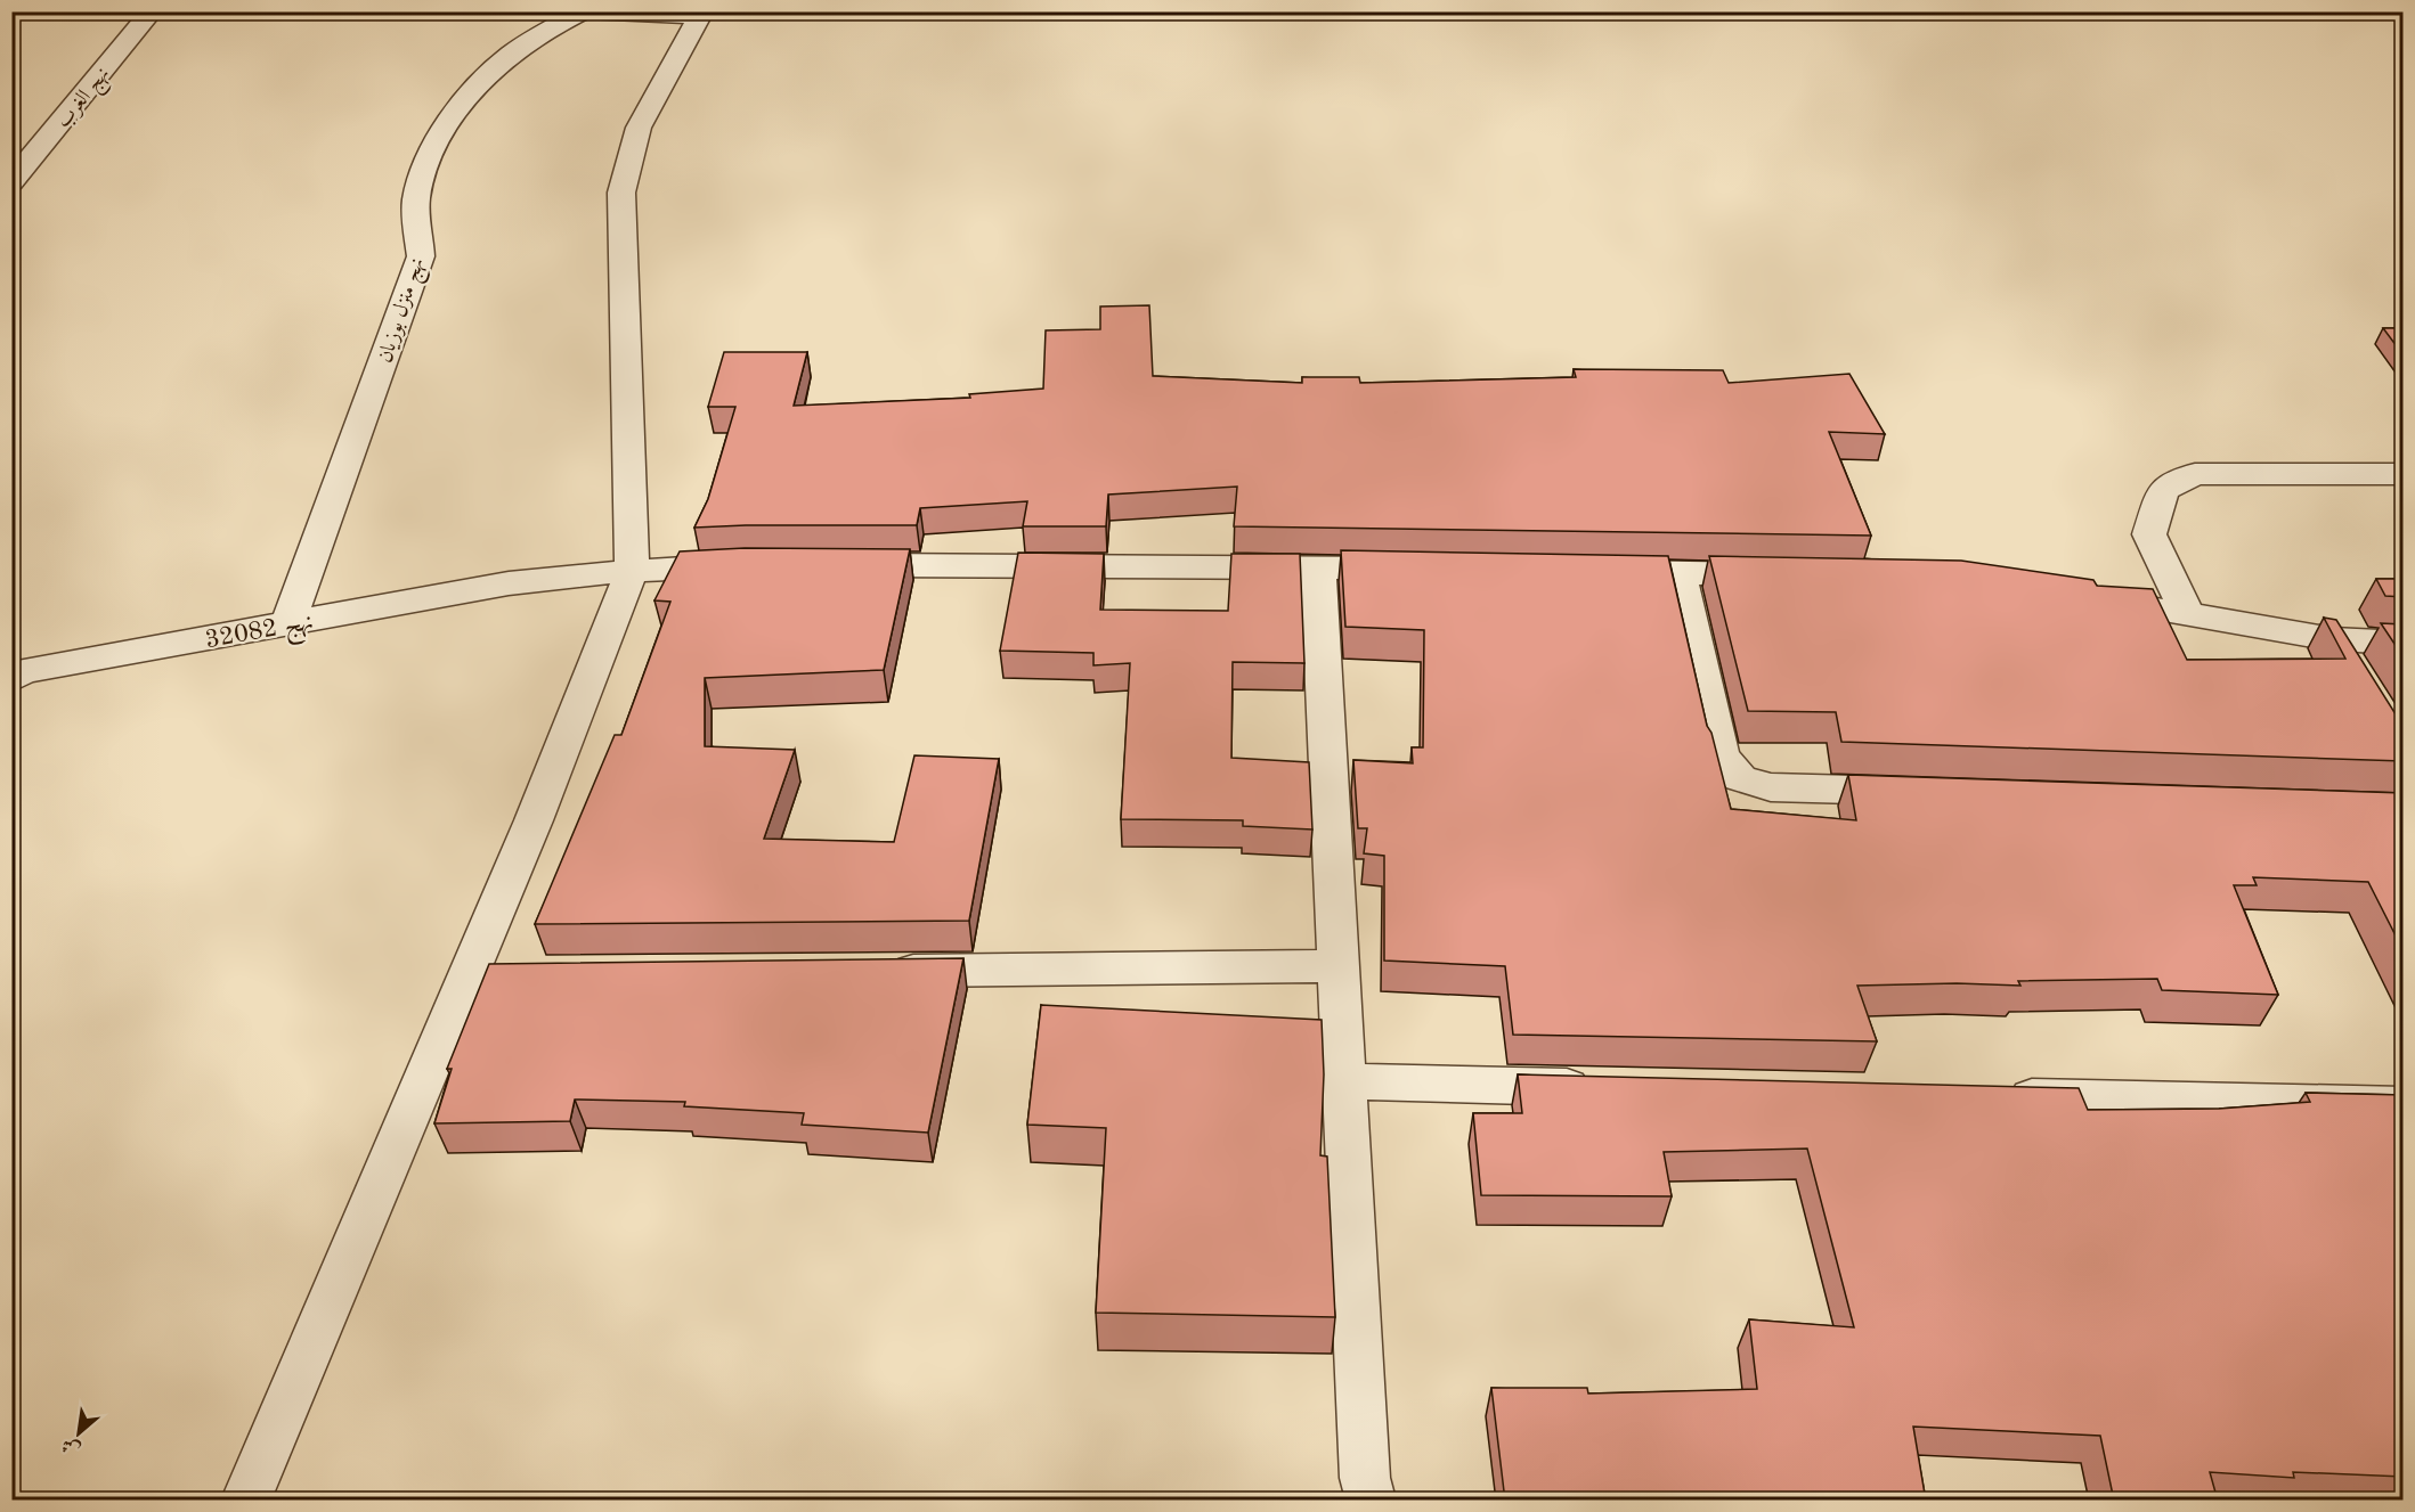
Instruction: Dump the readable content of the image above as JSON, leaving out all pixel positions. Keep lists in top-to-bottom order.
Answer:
{
  "streets": {
    "street": ["نهج الغرب", "نهج منزل بوزيان", "نهج 32082"]
  },
  "crossings": [
    ["نهج منزل بوزيان", "نهج 32082"]
  ],
  "north": "bottom left"
}
